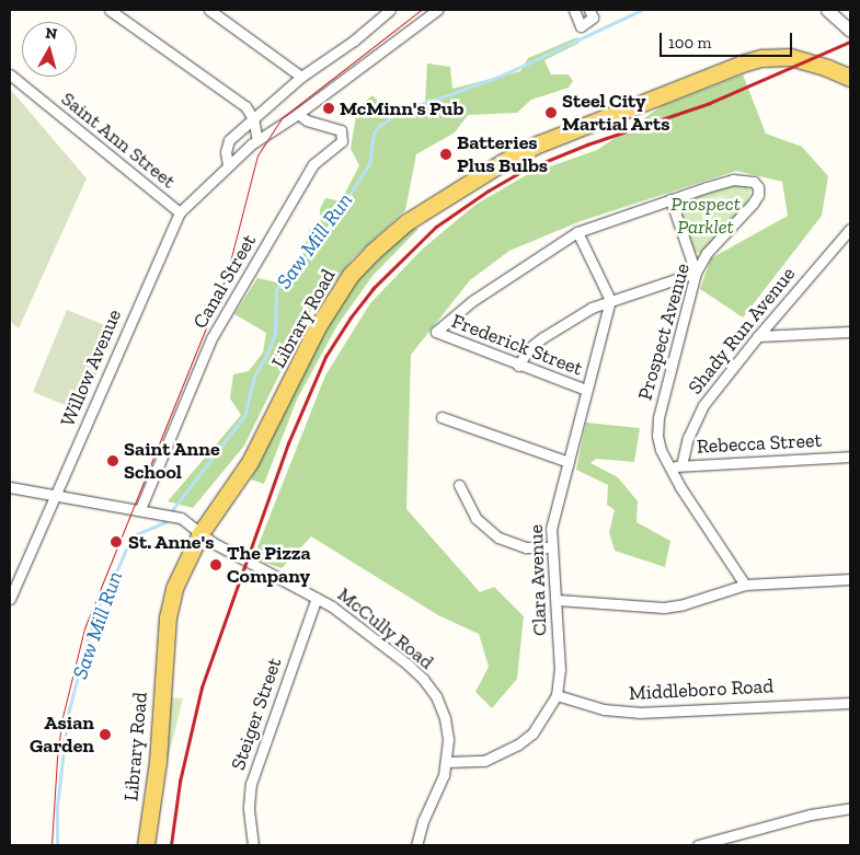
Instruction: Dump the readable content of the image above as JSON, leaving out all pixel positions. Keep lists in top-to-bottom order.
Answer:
{
  "streets": {
    "main road": ["Library Road"],
    "street": [
      "Saint Ann Street",
      "Canal Street",
      "Shady Run Avenue",
      "Prospect Avenue",
      "Frederick Street",
      "Willow Avenue",
      "Rebecca Street",
      "Clara Avenue",
      "McCully Road",
      "Middleboro Road",
      "Steiger Street"
    ]
  },
  "crossings": [
    ["Saint Ann Street", "Willow Avenue"],
    ["Canal Street", "Willow Avenue"],
    ["Canal Street", "McCully Road"],
    ["Library Road", "McCully Road"],
    ["Shady Run Avenue", "Rebecca Street"],
    ["Prospect Avenue", "Frederick Street"],
    ["Prospect Avenue", "Rebecca Street"],
    ["Frederick Street", "Clara Avenue"],
    ["Clara Avenue", "McCully Road"],
    ["Clara Avenue", "Middleboro Road"],
    ["McCully Road", "Steiger Street"]
  ],
  "water": ["Saw Mill Run"],
  "parks": ["Prospect Parklet"],
  "places": [
    "McMinn's Pub",
    "Steel City Martial Arts",
    "Batteries Plus Bulbs",
    "Saint Anne School",
    "St. Anne's",
    "The Pizza Company",
    "Asian Garden"
  ],
  "scale_bar": "100 m",
  "north": "top"
}
